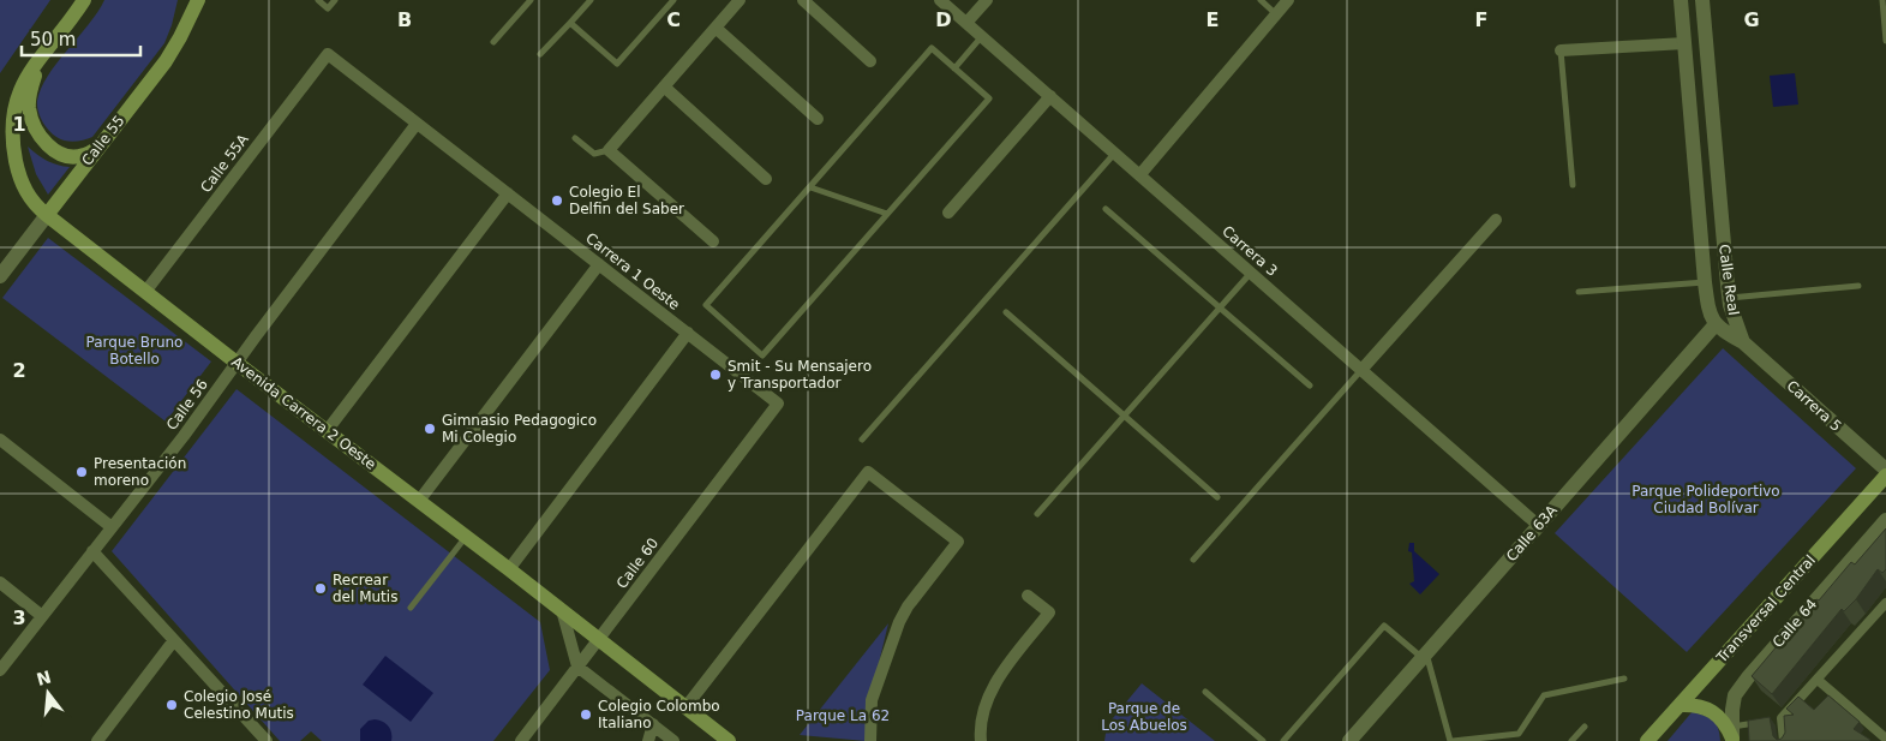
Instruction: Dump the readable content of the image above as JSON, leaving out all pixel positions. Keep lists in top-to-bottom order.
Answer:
{
  "streets": {
    "main road": ["Calle 55", "Avenida Carrera 2 Oeste", "Transversal Central"],
    "street": [
      "Calle 55A",
      "Carrera 3",
      "Carrera 1 Oeste",
      "Calle Real",
      "Calle 56",
      "Carrera 5",
      "Calle 63A",
      "Calle 60",
      "Calle 64"
    ]
  },
  "crossings": [
    ["Calle 55", "Avenida Carrera 2 Oeste"],
    ["Calle 55A", "Carrera 1 Oeste"],
    ["Calle 55A", "Avenida Carrera 2 Oeste"],
    ["Carrera 3", "Calle 63A"],
    ["Carrera 1 Oeste", "Calle 56"],
    ["Carrera 1 Oeste", "Calle 60"],
    ["Calle Real", "Carrera 5"],
    ["Calle Real", "Calle 63A"],
    ["Calle 56", "Avenida Carrera 2 Oeste"],
    ["Avenida Carrera 2 Oeste", "Calle 60"]
  ],
  "parks": [
    "Parque Bruno Botello",
    "Parque Polideportivo Ciudad Bolívar",
    "Parque de Los Abuelos",
    "Parque La 62"
  ],
  "places": [
    "Colegio El Delfin del Saber",
    "Smit - Su Mensajero y Transportador",
    "Gimnasio Pedagogico Mi Colegio",
    "Presentación moreno",
    "Recrear del Mutis",
    "Colegio José Celestino Mutis",
    "Colegio Colombo Italiano"
  ],
  "scale_bar": "50 m",
  "north": "top",
  "grid": {
    "columns": [
      "B",
      "C",
      "D",
      "E",
      "F",
      "G"
    ],
    "rows": ["1", "2", "3"]
  }
}
